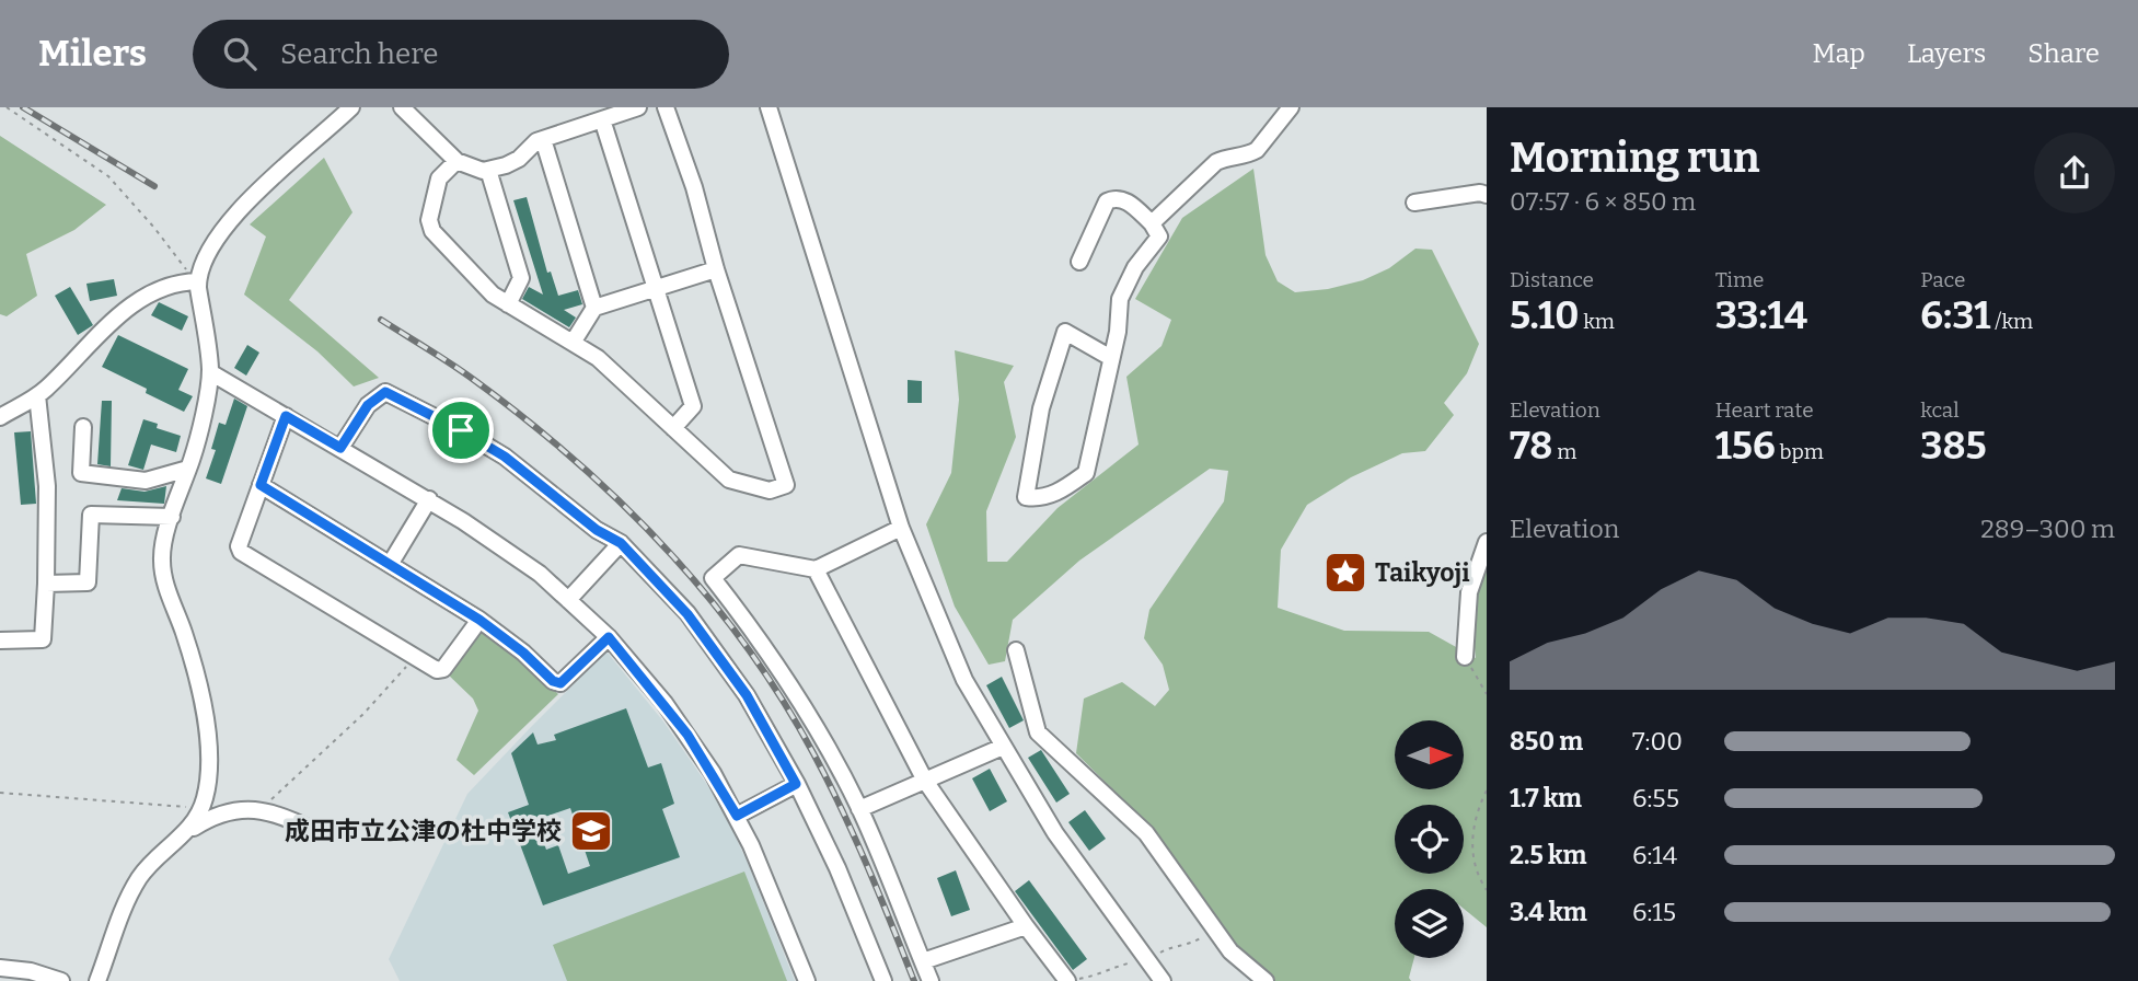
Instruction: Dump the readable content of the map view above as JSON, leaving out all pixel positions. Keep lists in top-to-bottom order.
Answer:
{
  "places": {
    "place": ["Taikyoji"],
    "school or university": ["成田市立公津の杜中学校"]
  },
  "north": "right",
  "page": {
    "header": "Milers",
    "search": "Search here",
    "nav": ["Map", "Layers", "Share"],
    "heading": ["Morning run", "07:57 · 6 × 850 m"],
    "stats": [
      ["Distance", "5.10 km"],
      ["Time", "33:14"],
      ["Pace", "6:31 /km"],
      ["Elevation", "78 m"],
      ["Heart rate", "156 bpm"],
      ["kcal", "385"]
    ],
    "chart": ["Elevation", "289–300 m"],
    "list": [
      {
        "name": "850 m",
        "note": "7:00"
      },
      {
        "name": "1.7 km",
        "note": "6:55"
      },
      {
        "name": "2.5 km",
        "note": "6:14"
      },
      {
        "name": "3.4 km",
        "note": "6:15"
      }
    ]
  }
}
